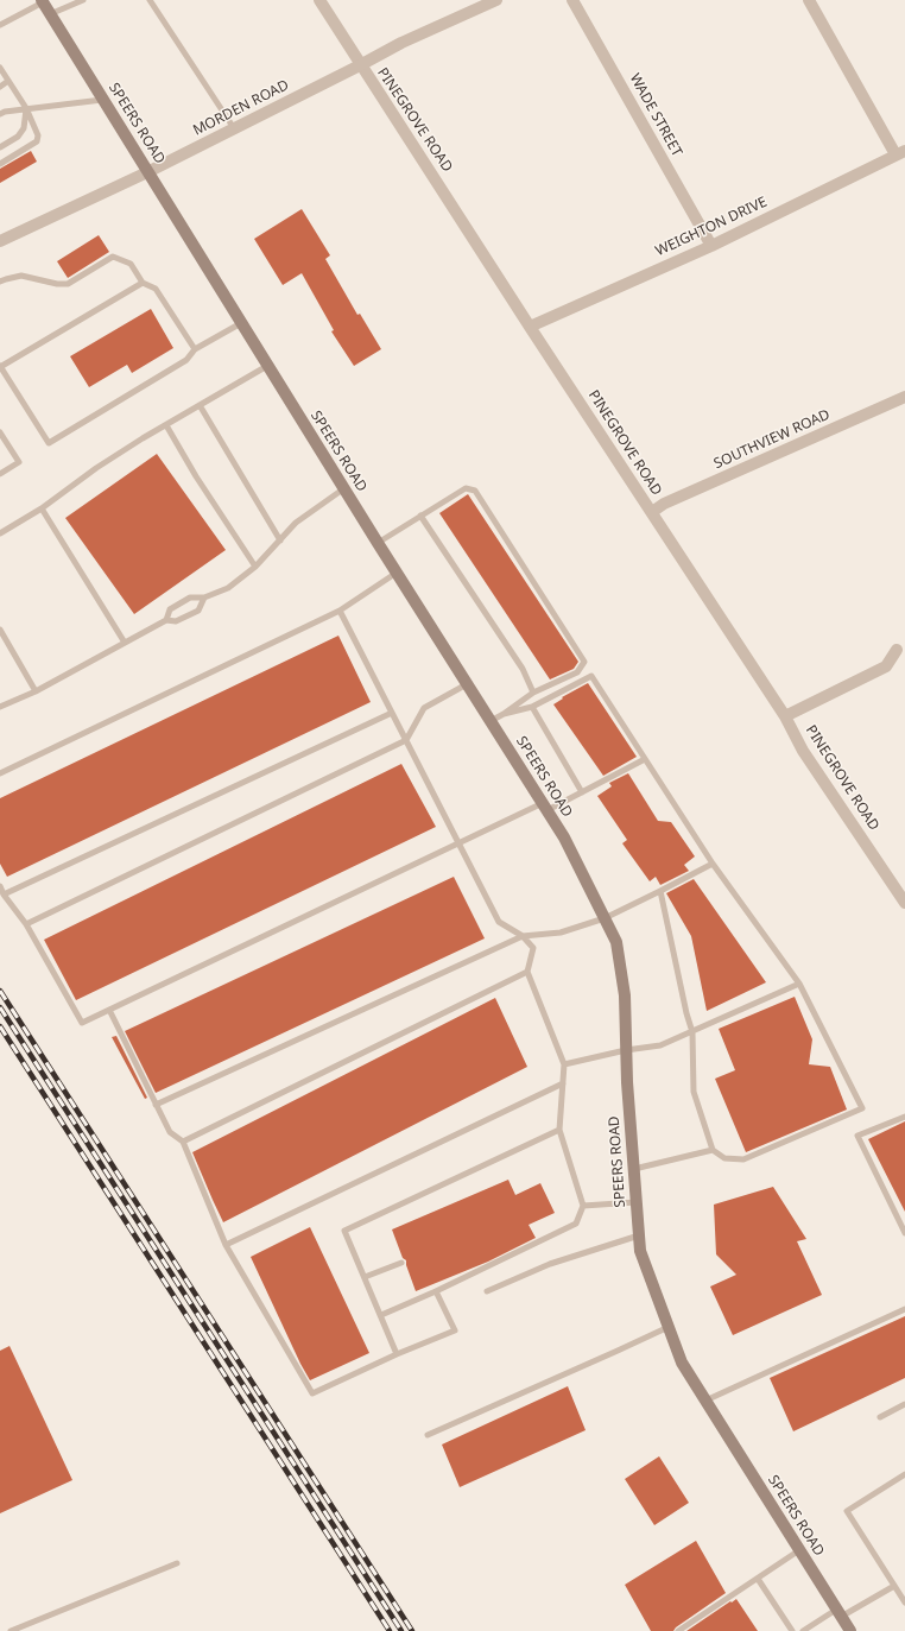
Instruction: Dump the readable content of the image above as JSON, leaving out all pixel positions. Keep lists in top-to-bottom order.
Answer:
{
  "streets": {
    "main road": ["SPEERS ROAD"],
    "street": [
      "MORDEN ROAD",
      "WADE STREET",
      "PINEGROVE ROAD",
      "WEIGHTON DRIVE",
      "SOUTHVIEW ROAD"
    ]
  },
  "crossings": [
    ["MORDEN ROAD", "PINEGROVE ROAD"],
    ["MORDEN ROAD", "SPEERS ROAD"],
    ["WADE STREET", "WEIGHTON DRIVE"],
    ["PINEGROVE ROAD", "WEIGHTON DRIVE"],
    ["PINEGROVE ROAD", "SOUTHVIEW ROAD"]
  ]
}
